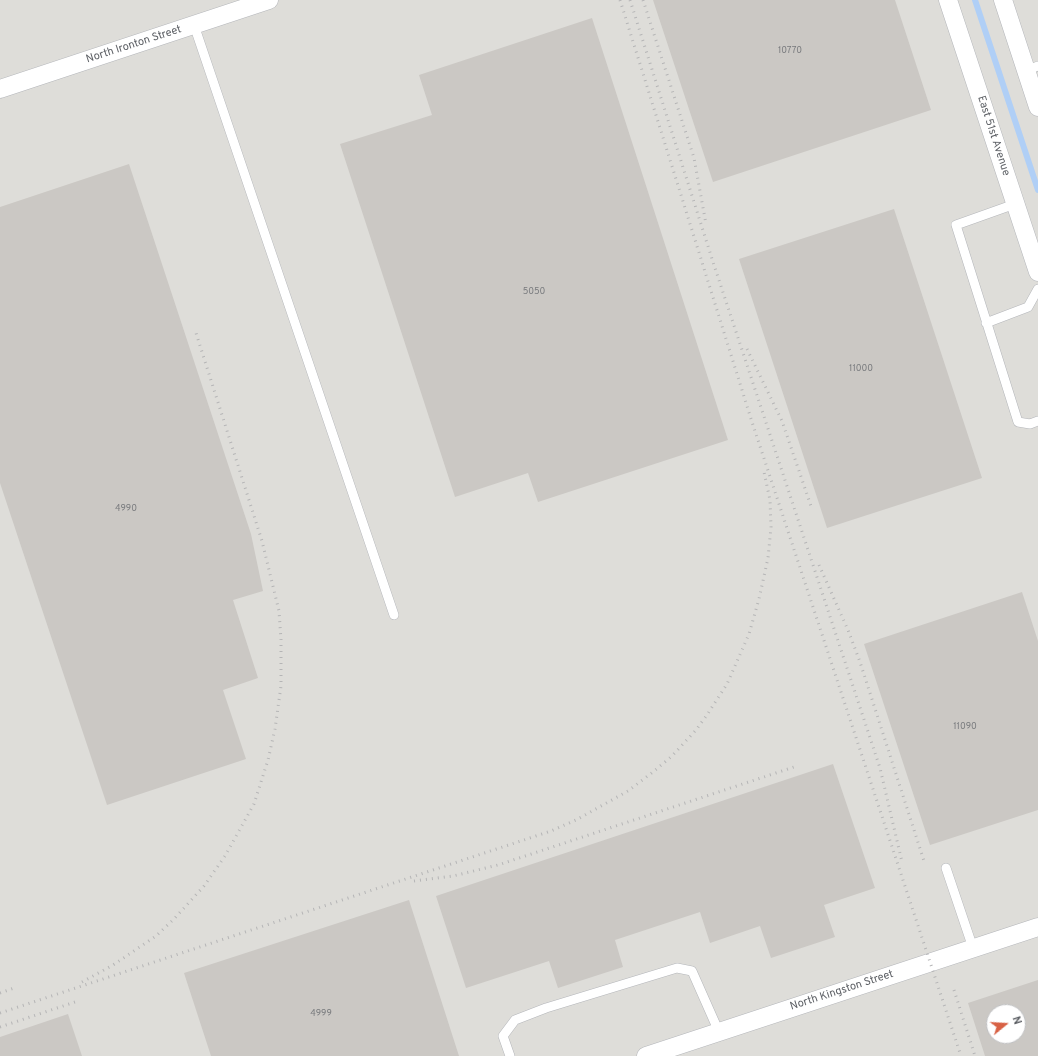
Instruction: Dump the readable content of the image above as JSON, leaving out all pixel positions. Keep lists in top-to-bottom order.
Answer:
{
  "streets": {
    "street": ["North Ironton Street", "East 51st Avenue", "North Kingston Street"]
  },
  "house_numbers": [
    "10770",
    "5050",
    "11000",
    "4990",
    "11090",
    "4999"
  ],
  "north": "right"
}
